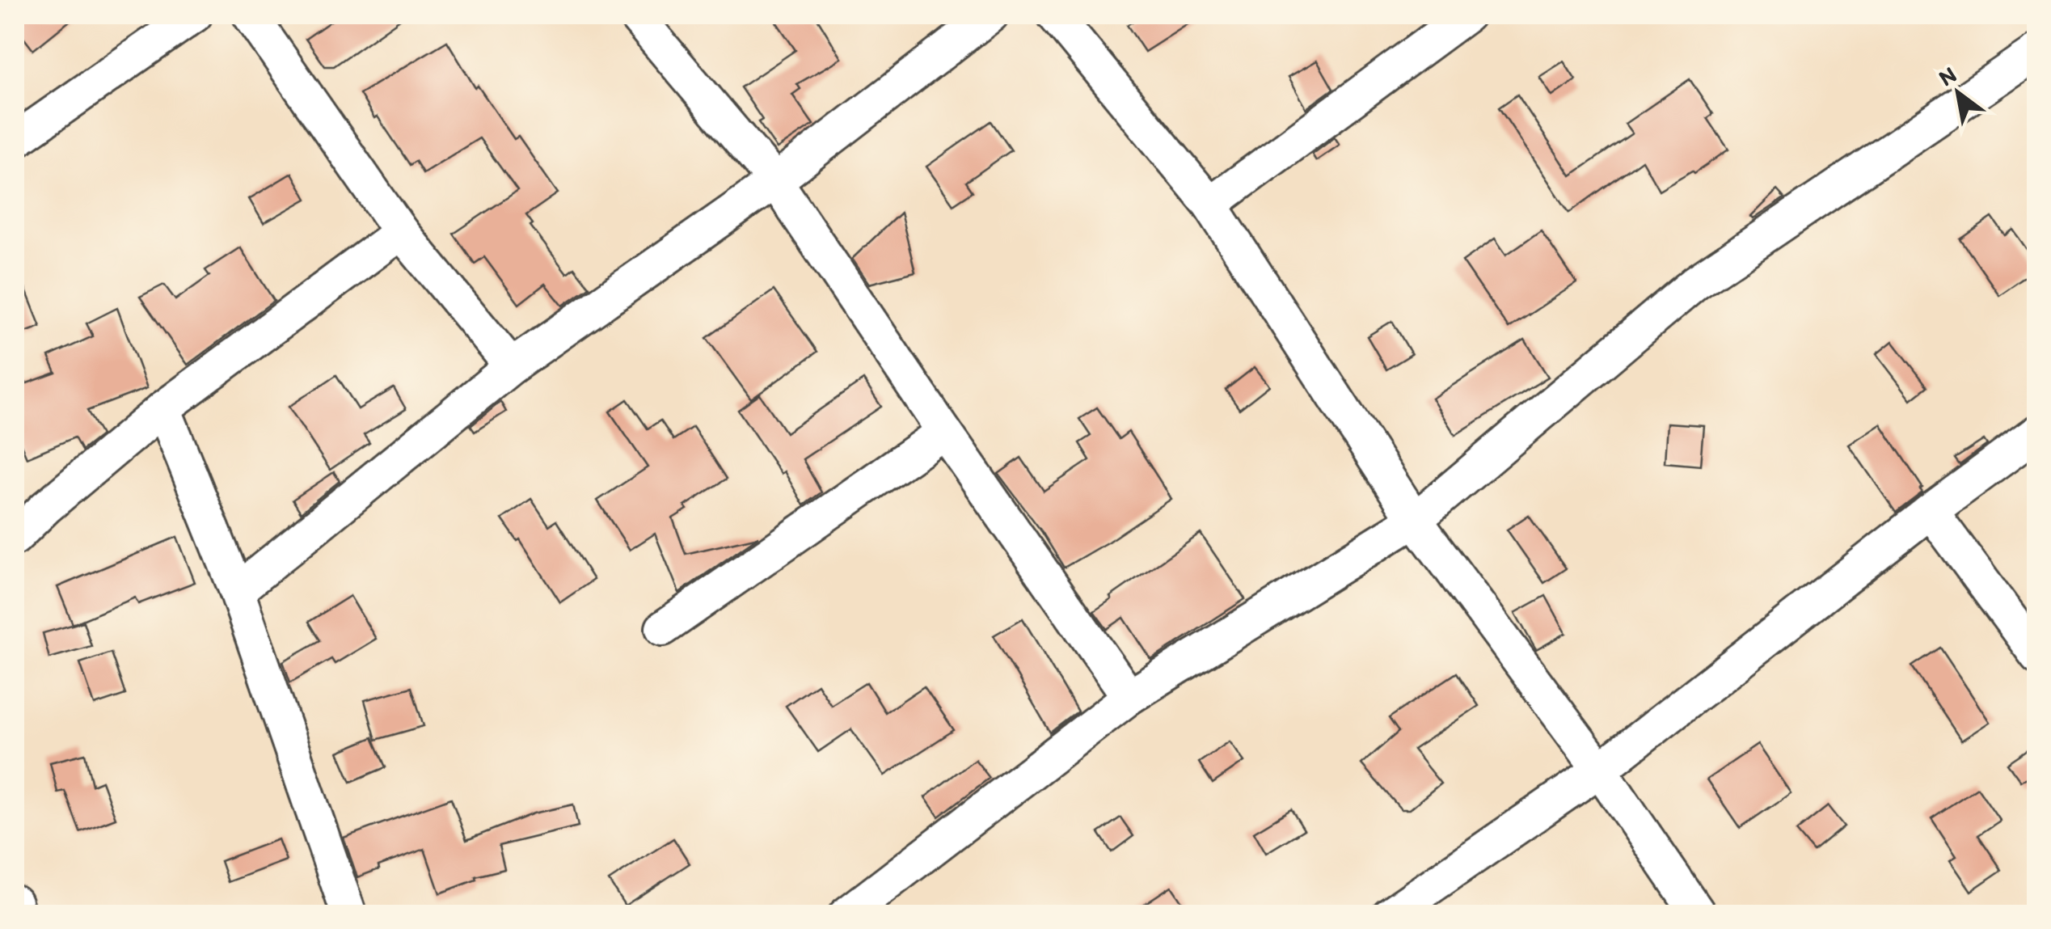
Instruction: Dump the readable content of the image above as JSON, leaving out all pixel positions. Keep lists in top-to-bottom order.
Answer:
{
  "north": "top left"
}
